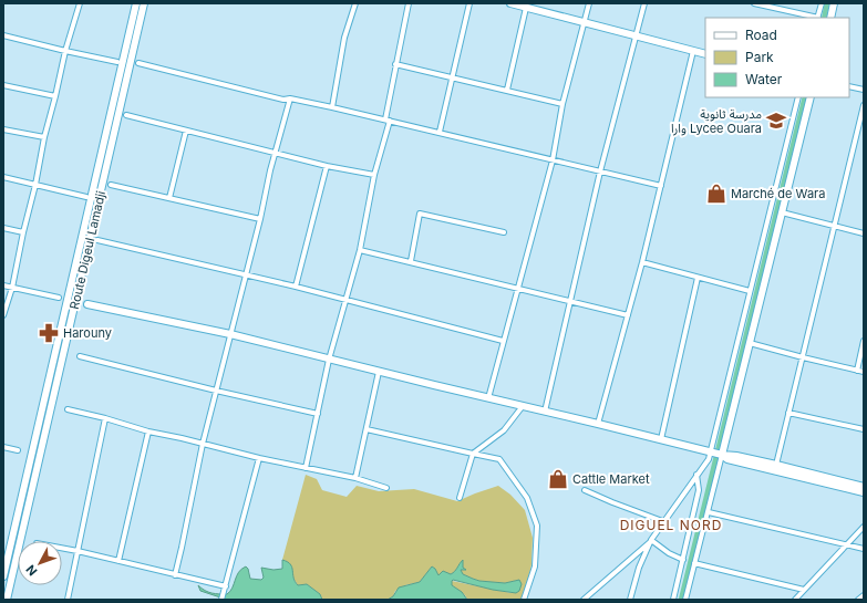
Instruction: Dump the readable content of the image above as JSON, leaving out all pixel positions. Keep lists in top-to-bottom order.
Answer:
{
  "streets": {
    "street": ["Route Digeul Lamadji"]
  },
  "districts": ["DIGUEL NORD"],
  "places": {
    "school or university": ["مدرسة ثانوية وارا Lycee Ouara"],
    "shop": ["Marché de Wara", "Cattle Market"],
    "pharmacy": ["Harouny"]
  },
  "legend": ["Road", "Park", "Water"],
  "north": "bottom left"
}
